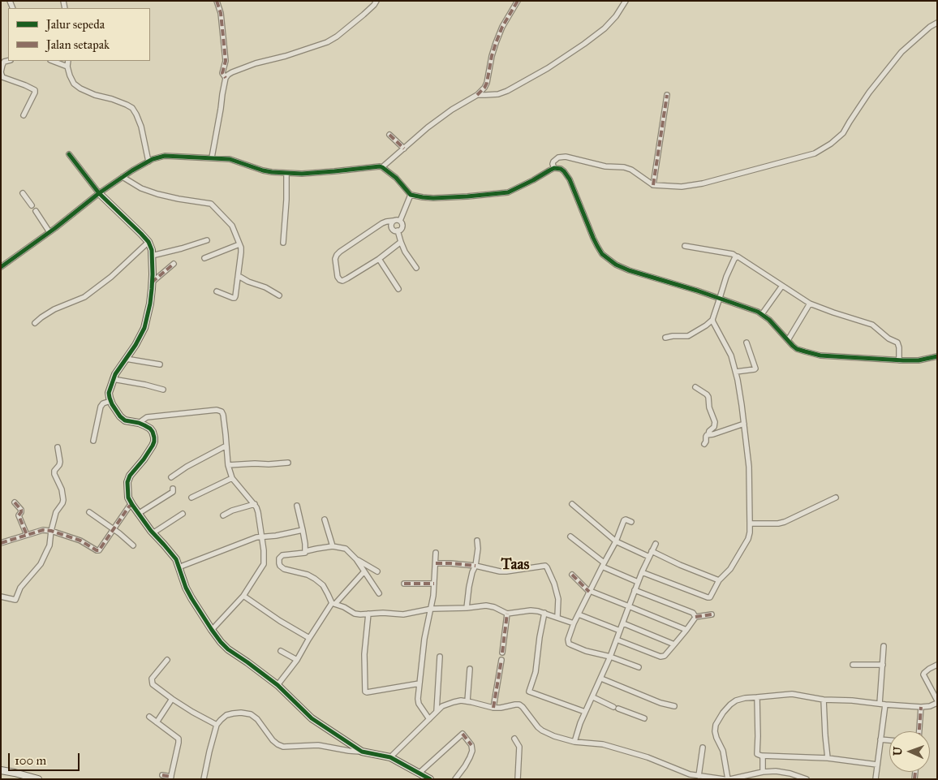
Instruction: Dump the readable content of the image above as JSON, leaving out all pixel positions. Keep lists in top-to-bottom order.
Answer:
{
  "districts": ["Taas"],
  "legend": ["Jalur sepeda", "Jalan setapak"],
  "scale_bar": "100 m",
  "north": "left"
}
